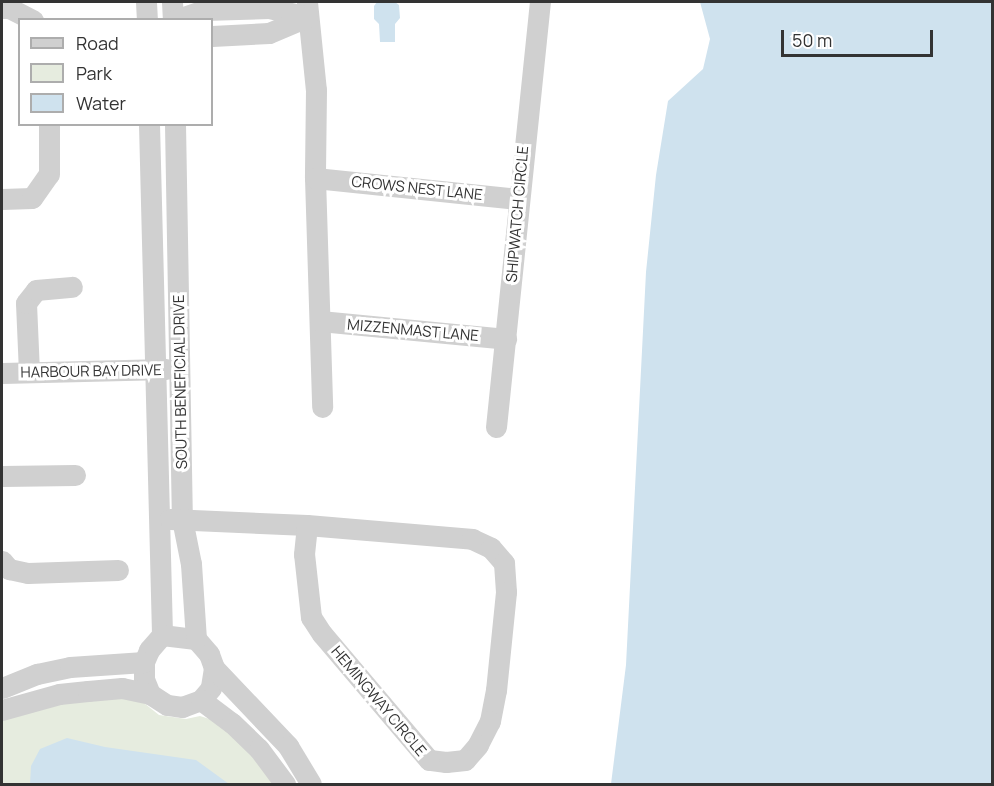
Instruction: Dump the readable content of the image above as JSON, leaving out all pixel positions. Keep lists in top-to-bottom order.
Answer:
{
  "streets": {
    "street": [
      "CROWS NEST LANE",
      "SHIPWATCH CIRCLE",
      "MIZZENMAST LANE",
      "HARBOUR BAY DRIVE",
      "SOUTH BENEFICIAL DRIVE",
      "HEMINGWAY CIRCLE"
    ]
  },
  "crossings": [
    ["CROWS NEST LANE", "SHIPWATCH CIRCLE"],
    ["SHIPWATCH CIRCLE", "MIZZENMAST LANE"],
    ["HARBOUR BAY DRIVE", "SOUTH BENEFICIAL DRIVE"],
    ["SOUTH BENEFICIAL DRIVE", "HEMINGWAY CIRCLE"]
  ],
  "legend": ["Road", "Park", "Water"],
  "scale_bar": "50 m"
}
